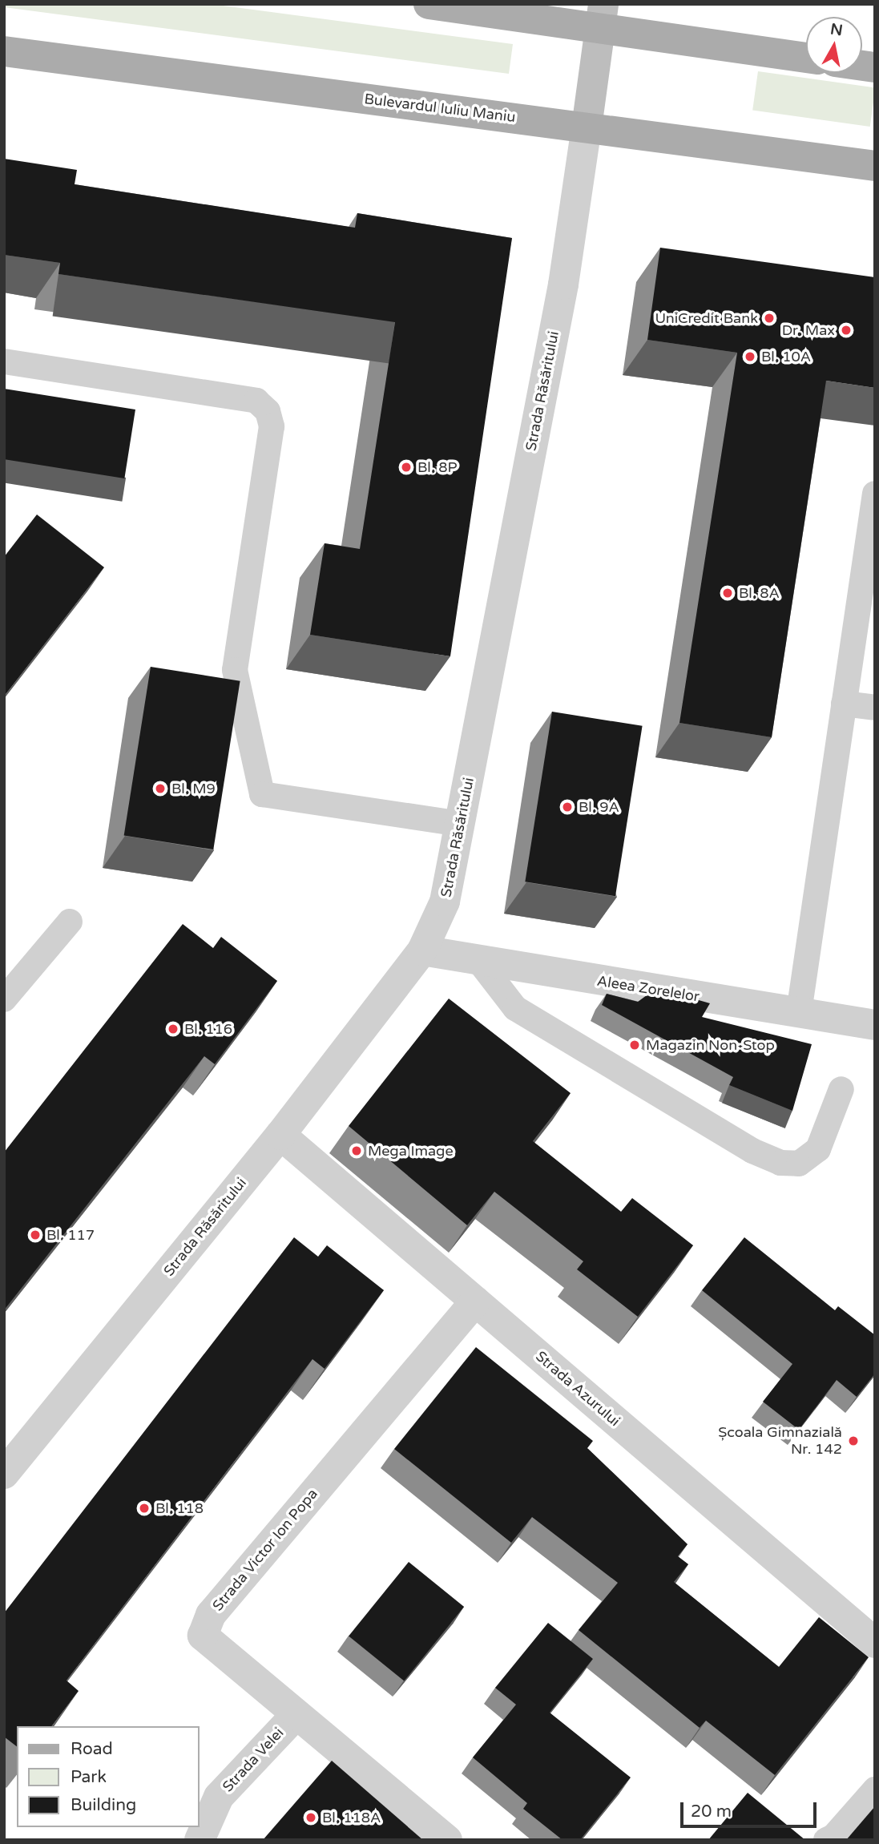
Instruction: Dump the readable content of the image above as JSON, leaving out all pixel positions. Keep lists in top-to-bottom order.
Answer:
{
  "streets": {
    "main road": ["Bulevardul Iuliu Maniu"],
    "street": [
      "Strada Răsăritului",
      "Aleea Zorelelor",
      "Strada Azurului",
      "Strada Victor Ion Popa",
      "Strada Velei"
    ]
  },
  "crossings": [
    ["Bulevardul Iuliu Maniu", "Strada Răsăritului"],
    ["Strada Răsăritului", "Aleea Zorelelor"],
    ["Strada Răsăritului", "Strada Azurului"],
    ["Strada Azurului", "Strada Victor Ion Popa"],
    ["Strada Victor Ion Popa", "Strada Velei"]
  ],
  "places": [
    "UniCredit Bank",
    "Dr. Max",
    "Bl. 10A",
    "Bl. 8P",
    "Bl. 8A",
    "Bl. M9",
    "Bl. 9A",
    "Bl. 116",
    "Magazin Non-Stop",
    "Mega Image",
    "Bl. 117",
    "Școala Gimnazială Nr. 142",
    "Bl. 118",
    "Bl. 118A"
  ],
  "legend": ["Road", "Park", "Building"],
  "scale_bar": "20 m",
  "north": "top"
}
